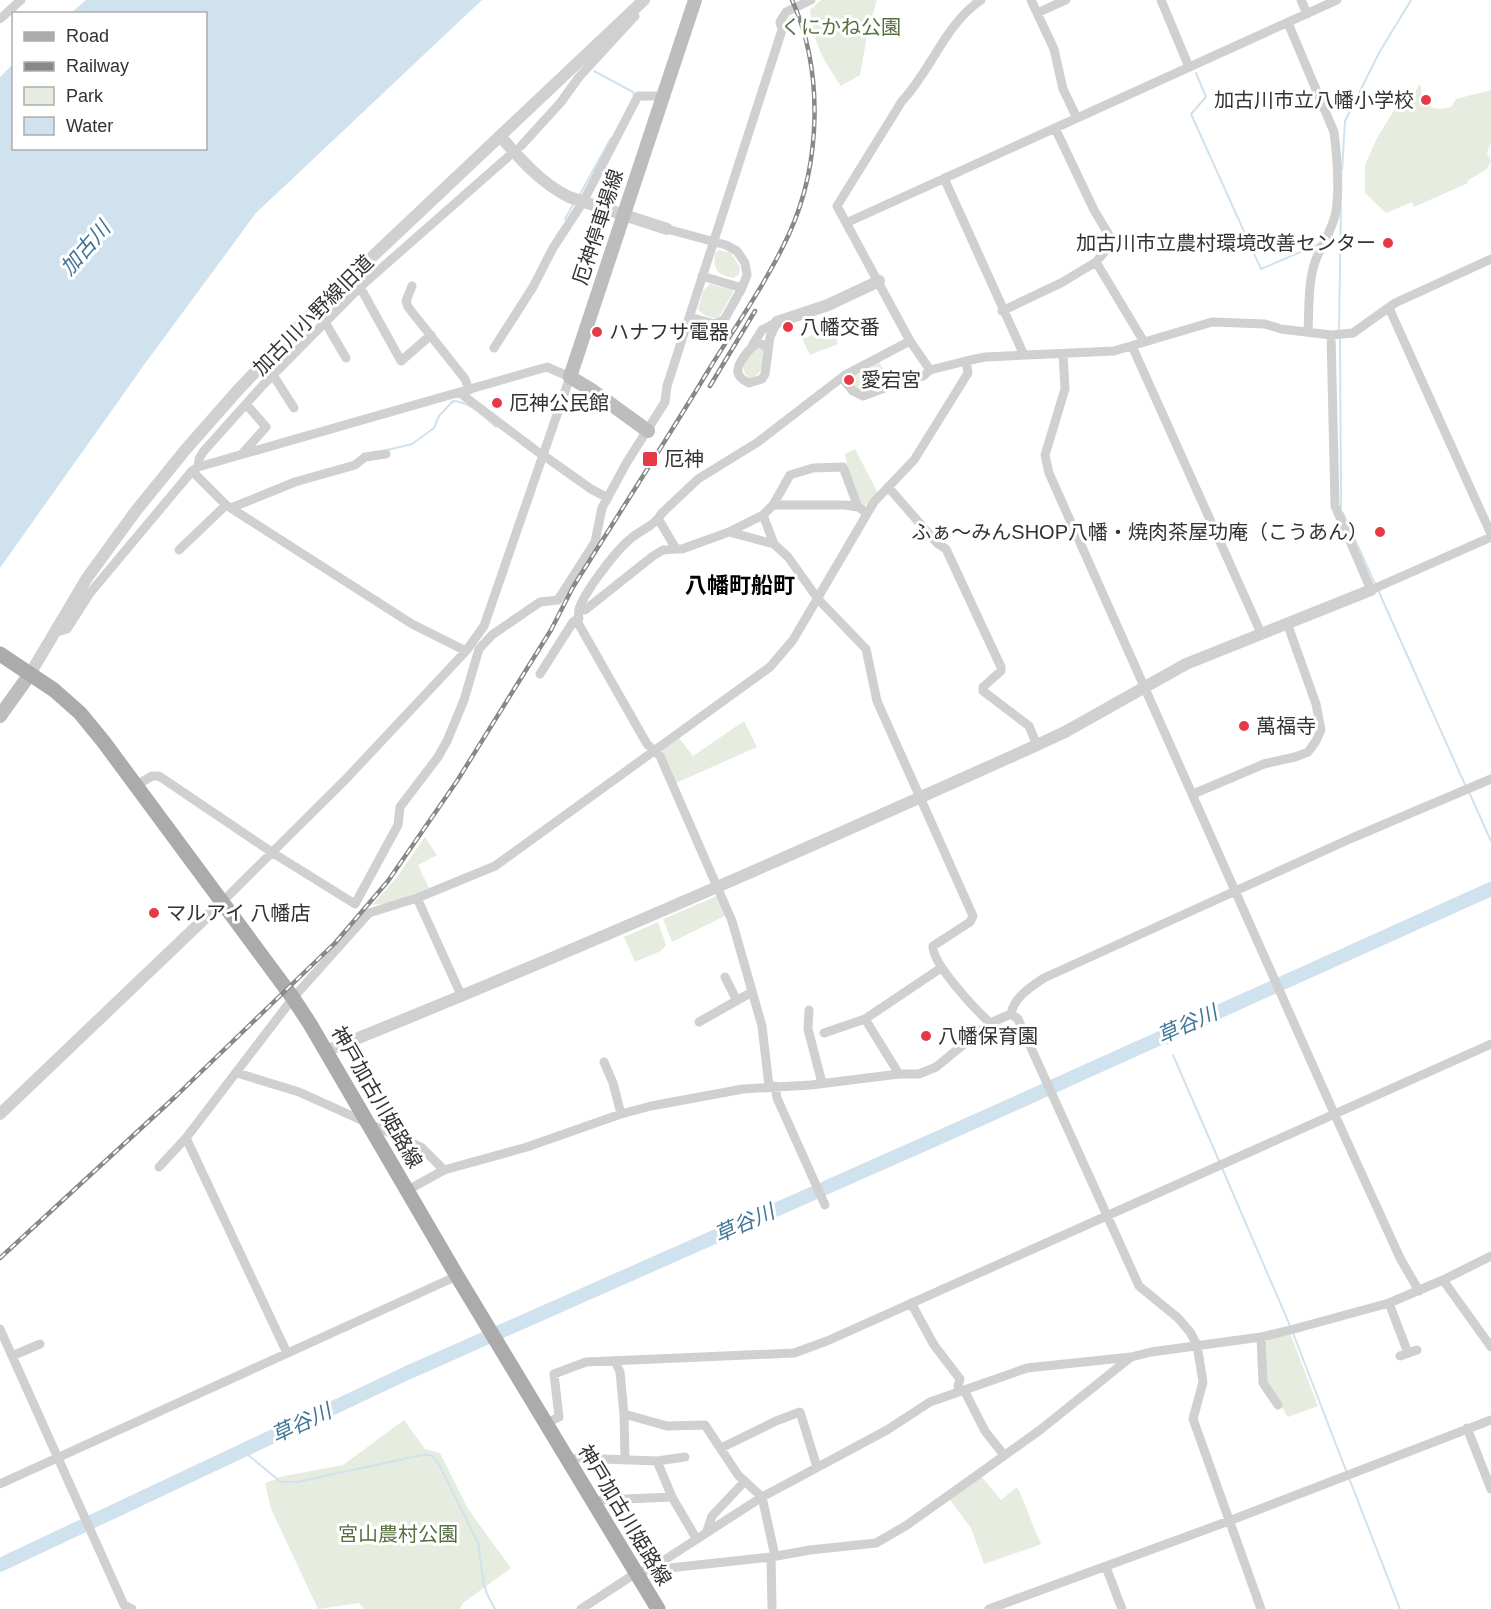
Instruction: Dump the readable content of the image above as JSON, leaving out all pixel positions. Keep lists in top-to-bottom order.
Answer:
{
  "streets": {
    "main road": ["厄神停車場線", "神戸加古川姫路線"],
    "street": ["加古川小野線旧道"]
  },
  "crossings": [
    ["加古川小野線旧道", "神戸加古川姫路線"]
  ],
  "districts": ["八幡町船町"],
  "water": ["加古川", "草谷川"],
  "parks": ["くにかね公園", "宮山農村公園"],
  "places": {
    "other": [
      "加古川市立八幡小学校",
      "加古川市立農村環境改善センター",
      "八幡交番",
      "ハナフサ電器",
      "愛宕宮",
      "厄神公民館",
      "ふぁ～みんSHOP八幡・焼肉茶屋功庵（こうあん）",
      "萬福寺",
      "マルアイ 八幡店",
      "八幡保育園"
    ],
    "transit": ["厄神"]
  },
  "legend": [
    "Road",
    "Railway",
    "Park",
    "Water"
  ]
}
